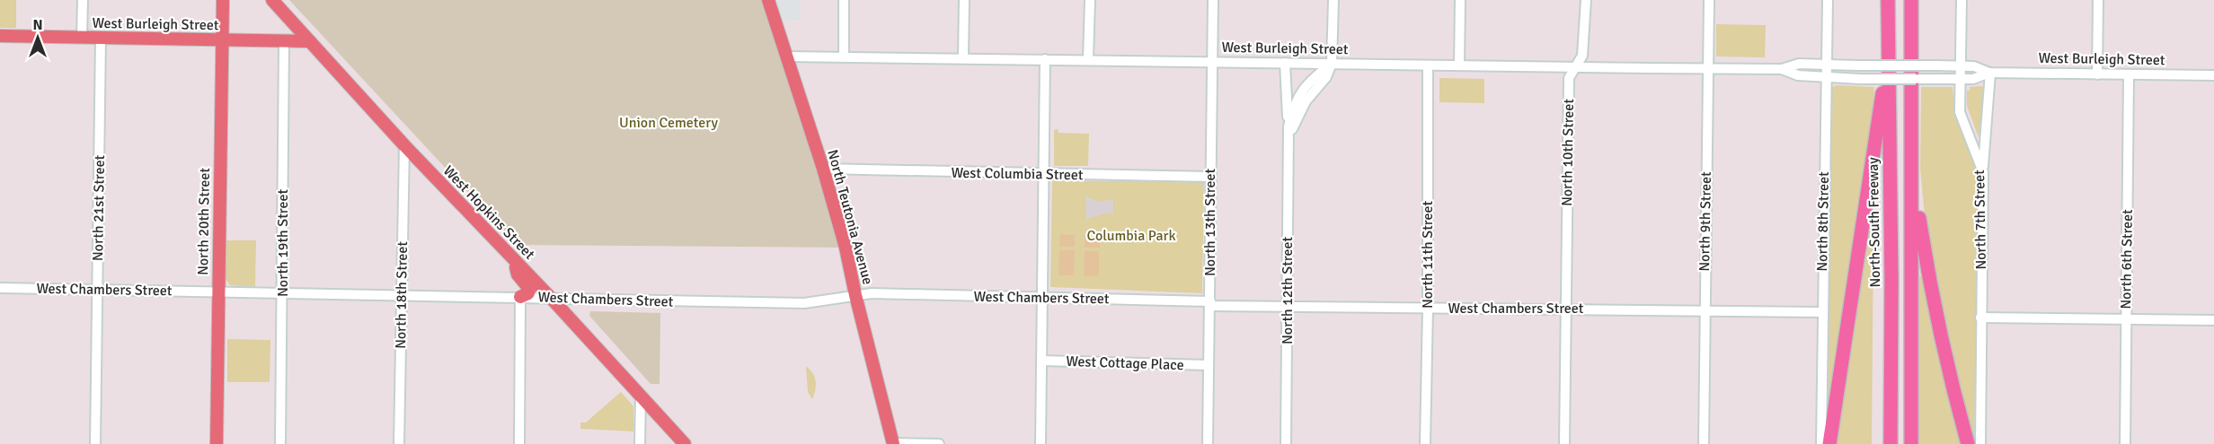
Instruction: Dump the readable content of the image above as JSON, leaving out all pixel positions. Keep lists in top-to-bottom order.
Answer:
{
  "streets": {
    "highway": ["North-South Freeway"],
    "main road": [
      "West Burleigh Street",
      "West Hopkins Street",
      "North Teutonia Avenue",
      "North 20th Street"
    ],
    "street": [
      "North 10th Street",
      "West Columbia Street",
      "North 21st Street",
      "North 7th Street",
      "North 9th Street",
      "North 8th Street",
      "North 13th Street",
      "North 19th Street",
      "North 11th Street",
      "North 6th Street",
      "West Chambers Street",
      "North 12th Street",
      "North 18th Street",
      "West Cottage Place"
    ]
  },
  "crossings": [
    ["West Burleigh Street", "North 10th Street"],
    ["West Burleigh Street", "North 21st Street"],
    ["West Burleigh Street", "West Hopkins Street"],
    ["West Burleigh Street", "North Teutonia Avenue"],
    ["West Burleigh Street", "North 7th Street"],
    ["West Burleigh Street", "North 20th Street"],
    ["West Burleigh Street", "North 9th Street"],
    ["West Burleigh Street", "North 8th Street"],
    ["West Burleigh Street", "North 13th Street"],
    ["West Burleigh Street", "North 19th Street"],
    ["West Burleigh Street", "North 11th Street"],
    ["West Burleigh Street", "North 6th Street"],
    ["West Burleigh Street", "North 12th Street"],
    ["North 10th Street", "West Chambers Street"],
    ["West Columbia Street", "North Teutonia Avenue"],
    ["West Columbia Street", "North 13th Street"],
    ["North 21st Street", "West Chambers Street"],
    ["West Hopkins Street", "West Chambers Street"],
    ["West Hopkins Street", "North 18th Street"],
    ["North Teutonia Avenue", "West Chambers Street"],
    ["North 20th Street", "West Chambers Street"],
    ["North 9th Street", "West Chambers Street"],
    ["North 8th Street", "West Chambers Street"],
    ["North 13th Street", "West Chambers Street"],
    ["North 13th Street", "West Cottage Place"],
    ["North 19th Street", "West Chambers Street"],
    ["North 11th Street", "West Chambers Street"],
    ["West Chambers Street", "North 12th Street"],
    ["West Chambers Street", "North 18th Street"]
  ],
  "parks": ["Union Cemetery", "Columbia Park"],
  "north": "top"
}
